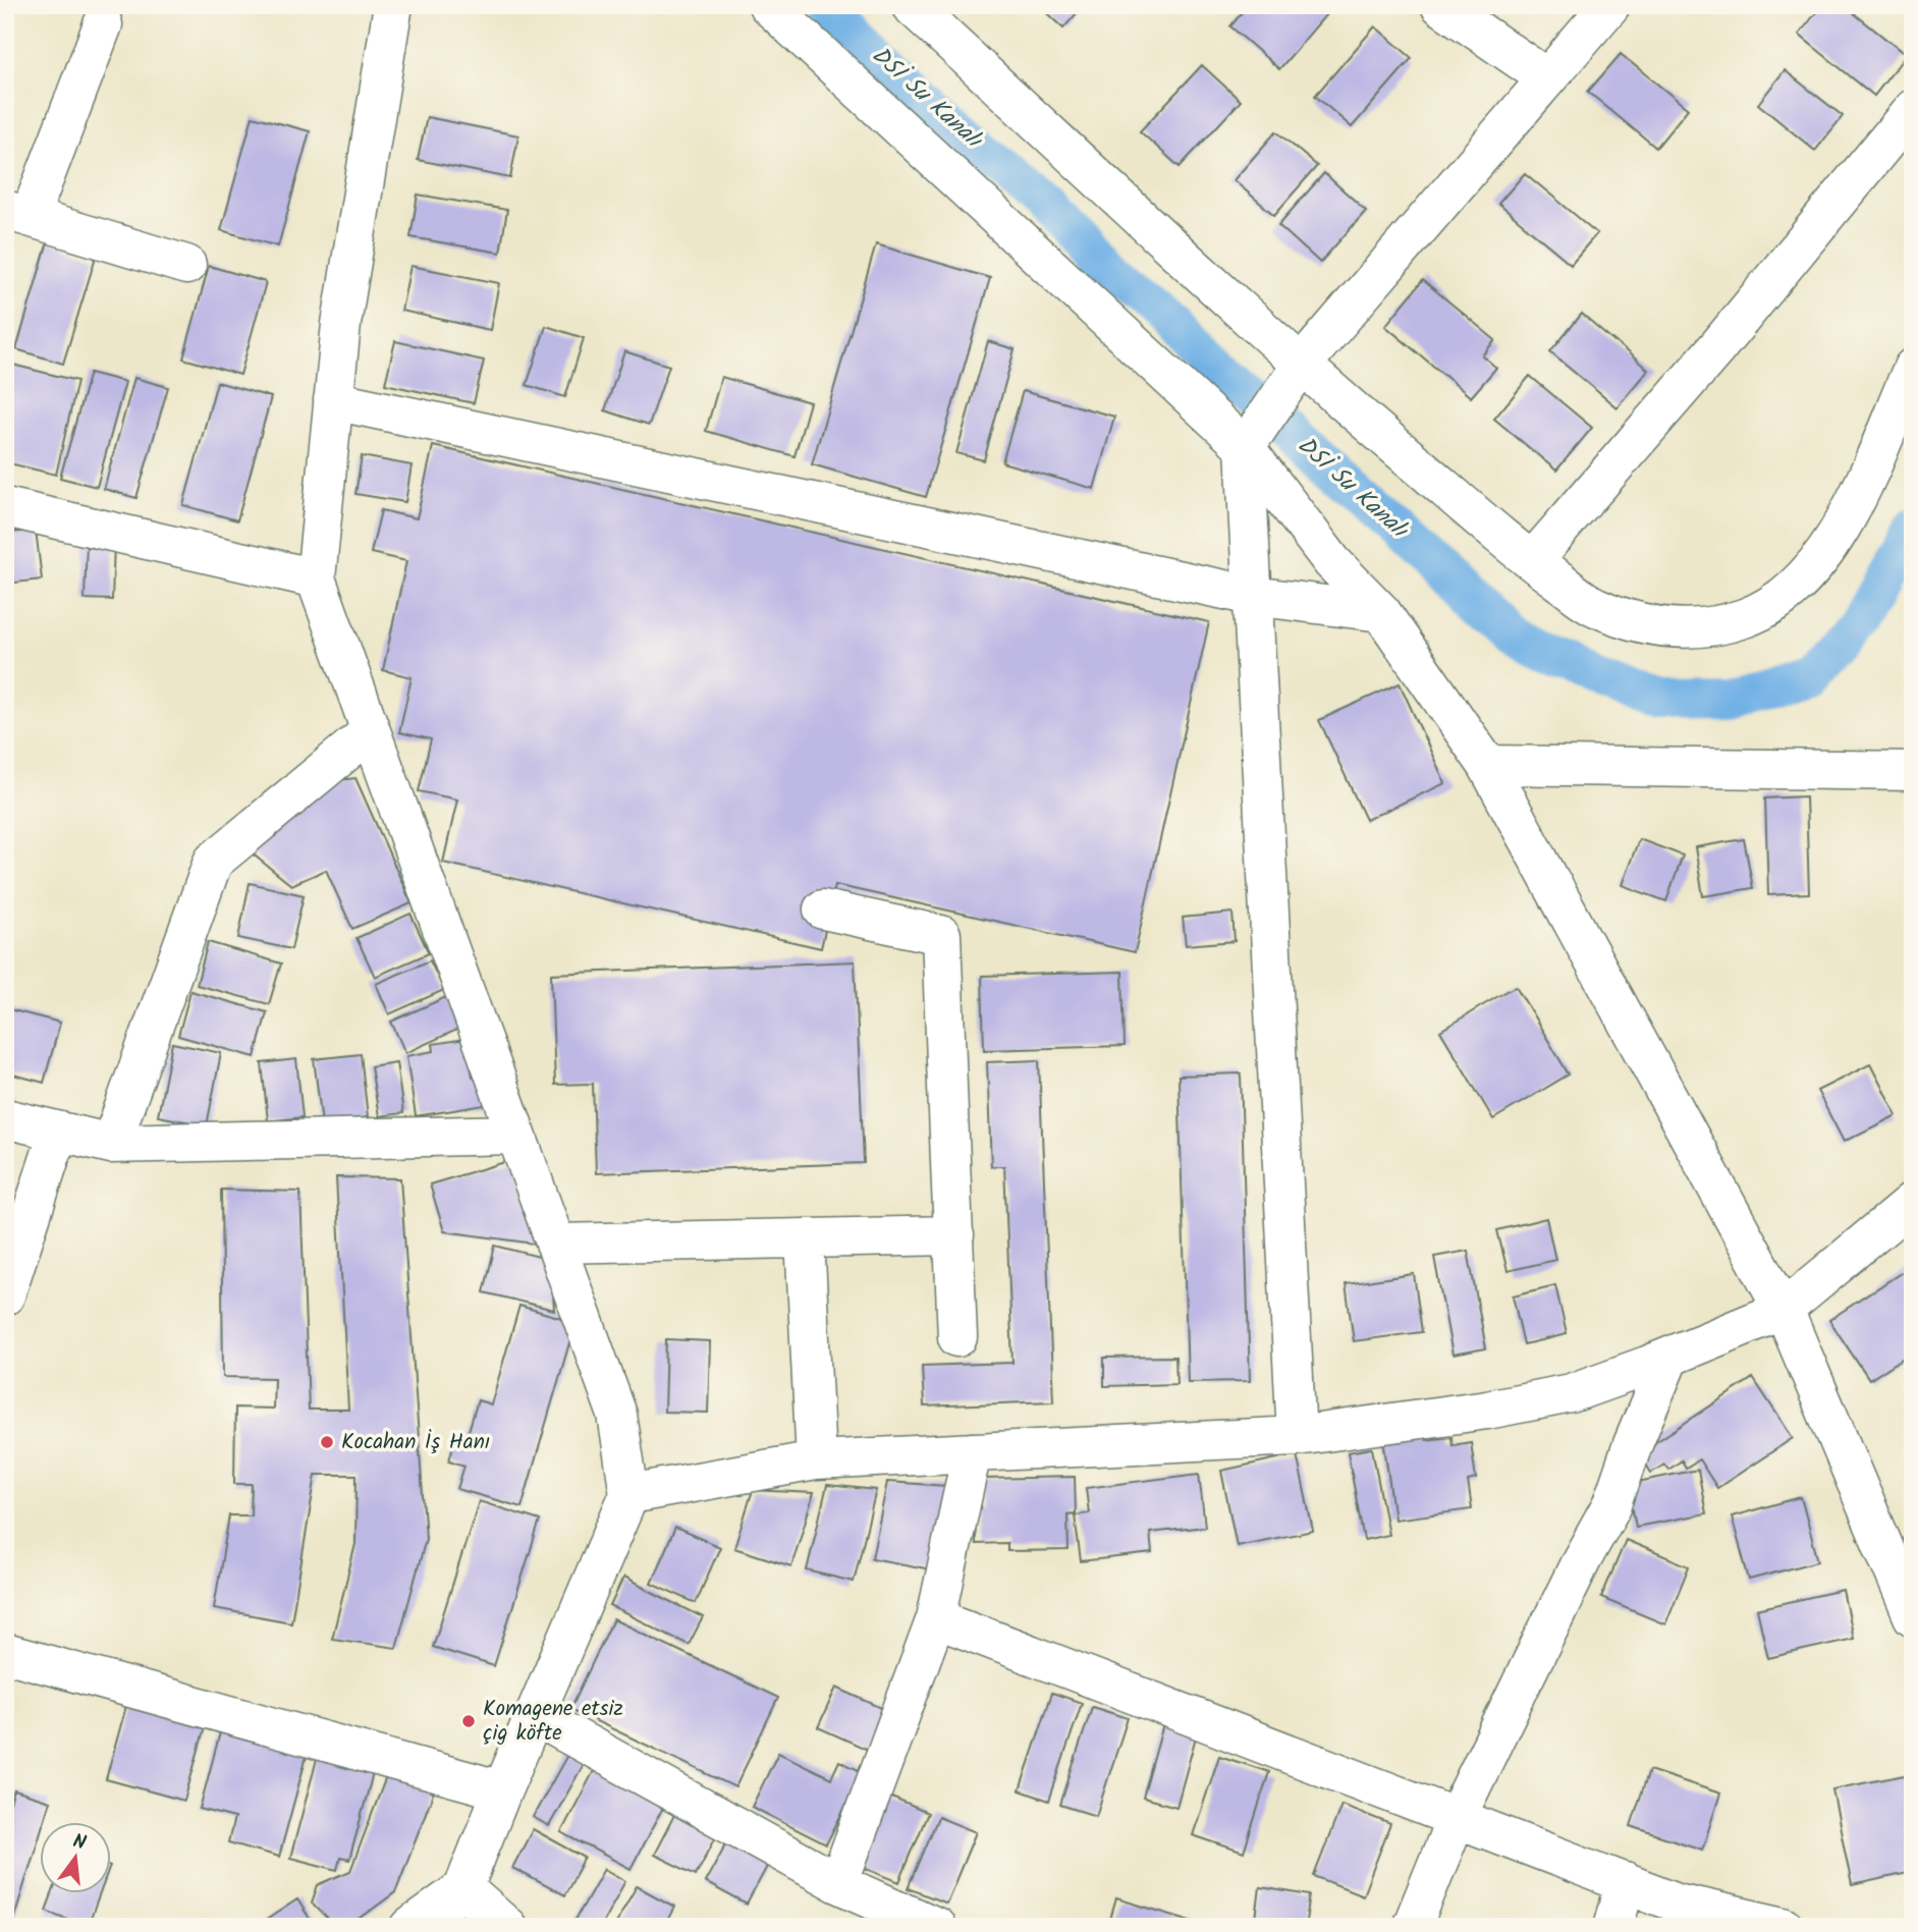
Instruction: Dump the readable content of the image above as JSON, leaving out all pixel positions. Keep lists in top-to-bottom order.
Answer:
{
  "water": ["DSİ Su Kanalı"],
  "places": ["Kocahan İş Hanı", "Komagene etsiz çig köfte"],
  "north": "top"
}
